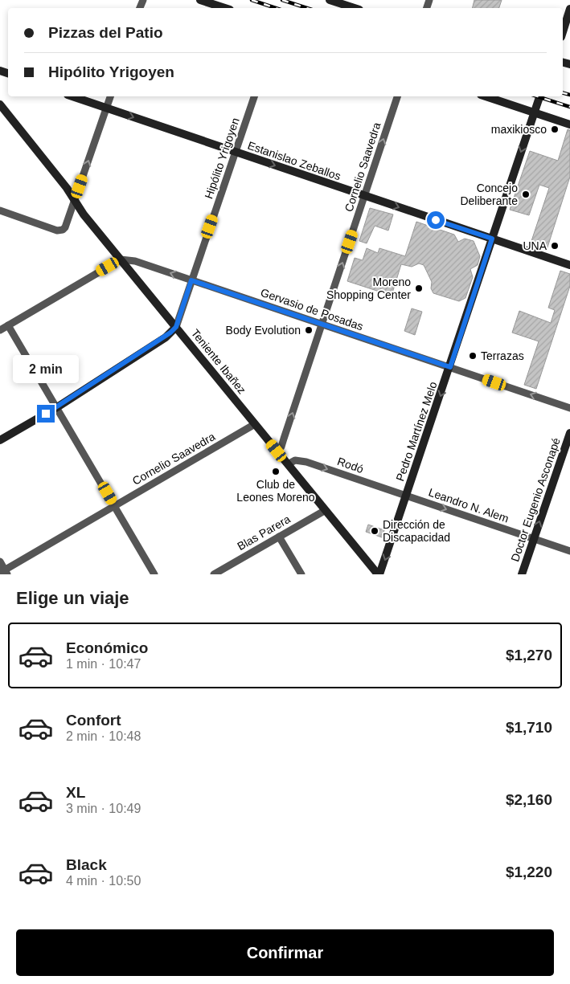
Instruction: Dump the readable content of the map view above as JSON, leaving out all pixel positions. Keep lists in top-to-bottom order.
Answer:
{
  "streets": {
    "street": [
      "Hipólito Yrigoyen",
      "Estanislao Zeballos",
      "Cornelio Saavedra",
      "Gervasio de Posadas",
      "Teniente Ibañez",
      "Pedro Martínez Melo",
      "Rodó",
      "Doctor Eugenio Asconapé",
      "Leandro N. Alem",
      "Blas Parera"
    ]
  },
  "crossings": [
    ["Hipólito Yrigoyen", "Estanislao Zeballos"],
    ["Hipólito Yrigoyen", "Gervasio de Posadas"],
    ["Hipólito Yrigoyen", "Teniente Ibañez"],
    ["Estanislao Zeballos", "Cornelio Saavedra"],
    ["Estanislao Zeballos", "Pedro Martínez Melo"],
    ["Cornelio Saavedra", "Gervasio de Posadas"],
    ["Cornelio Saavedra", "Teniente Ibañez"],
    ["Gervasio de Posadas", "Teniente Ibañez"],
    ["Gervasio de Posadas", "Pedro Martínez Melo"],
    ["Teniente Ibañez", "Pedro Martínez Melo"],
    ["Teniente Ibañez", "Rodó"],
    ["Teniente Ibañez", "Blas Parera"],
    ["Pedro Martínez Melo", "Rodó"],
    ["Pedro Martínez Melo", "Leandro N. Alem"],
    ["Rodó", "Leandro N. Alem"],
    ["Doctor Eugenio Asconapé", "Leandro N. Alem"]
  ],
  "one_way": [
    "Estanislao Zeballos",
    "Cornelio Saavedra",
    "Gervasio de Posadas",
    "Pedro Martínez Melo",
    "Rodó",
    "Doctor Eugenio Asconapé",
    "Leandro N. Alem"
  ],
  "places": [
    "maxikiosco",
    "Concejo Deliberante",
    "UNA",
    "Moreno Shopping Center",
    "Body Evolution",
    "Terrazas",
    "Club de Leones Moreno",
    "Dirección de Discapacidad"
  ],
  "page": {
    "banner": ["Pizzas del Patio", "Hipólito Yrigoyen"],
    "bubble": "2 min",
    "heading": "Elige un viaje",
    "list": [
      {
        "name": "Económico",
        "note": "1 min · 10:47",
        "value": "$1,270"
      },
      {
        "name": "Confort",
        "note": "2 min · 10:48",
        "value": "$1,710"
      },
      {
        "name": "XL",
        "note": "3 min · 10:49",
        "value": "$2,160"
      },
      {
        "name": "Black",
        "note": "4 min · 10:50",
        "value": "$1,220"
      }
    ],
    "buttons": "Confirmar"
  }
}
